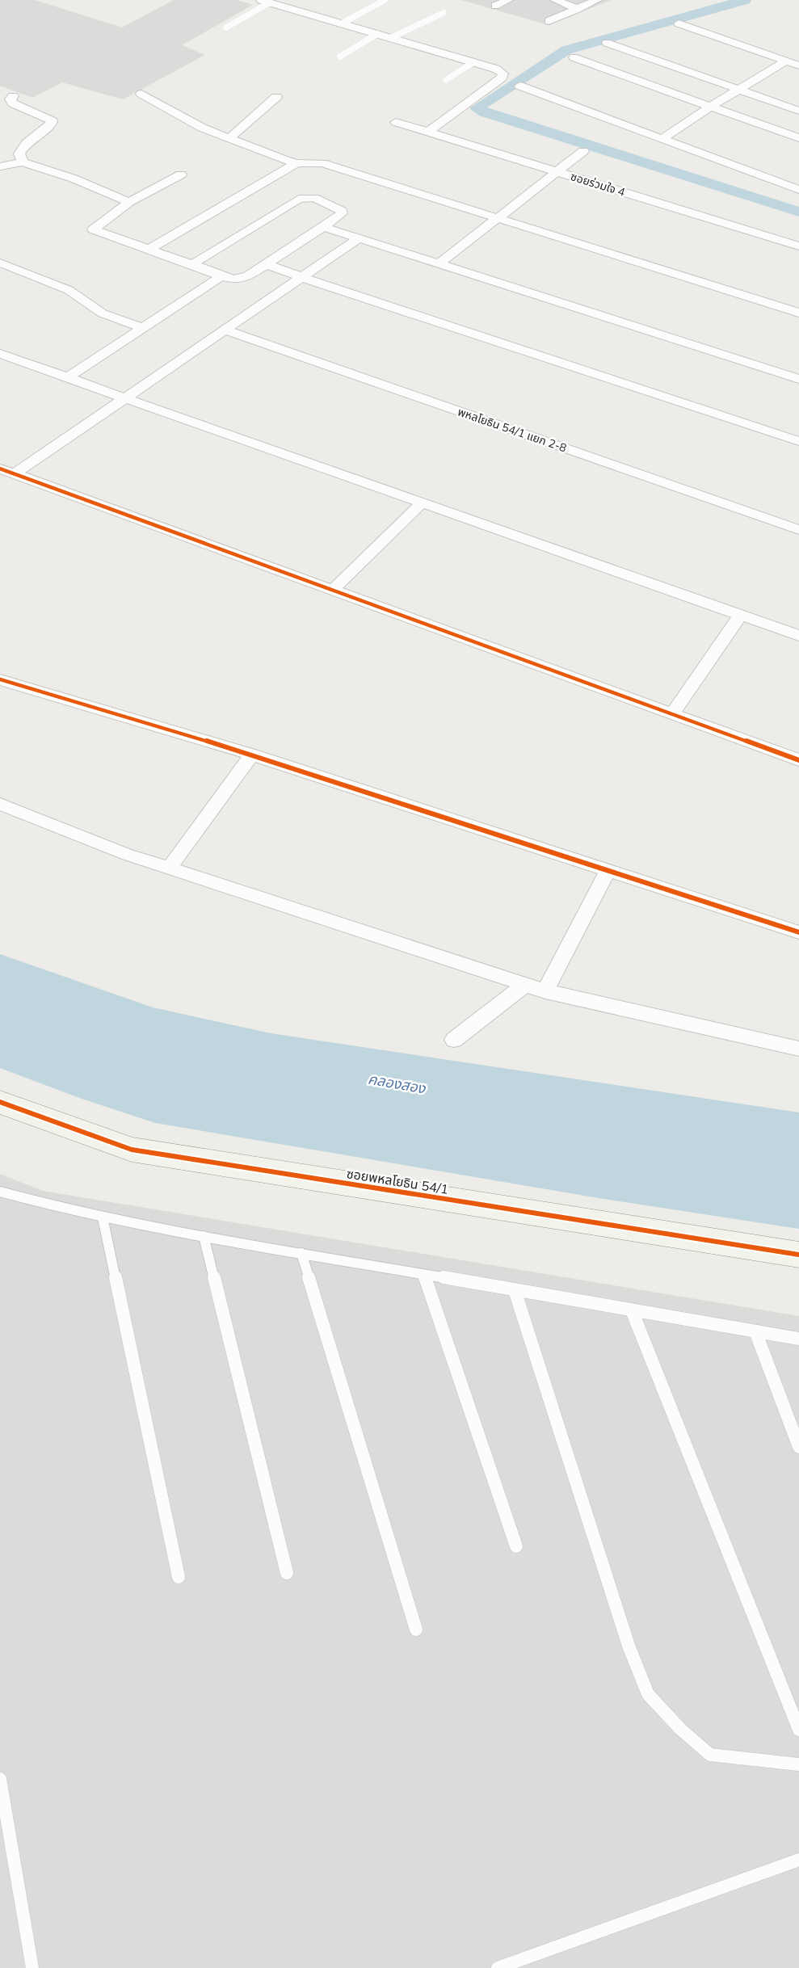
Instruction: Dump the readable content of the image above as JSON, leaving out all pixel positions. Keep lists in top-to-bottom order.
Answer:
{
  "streets": {
    "street": ["ซอยร่วมใจ 4", "พหลโยธิน 54/1 แยก 2-8", "ซอยพหลโยธิน 54/1"]
  },
  "water": ["คลองสอง"]
}
